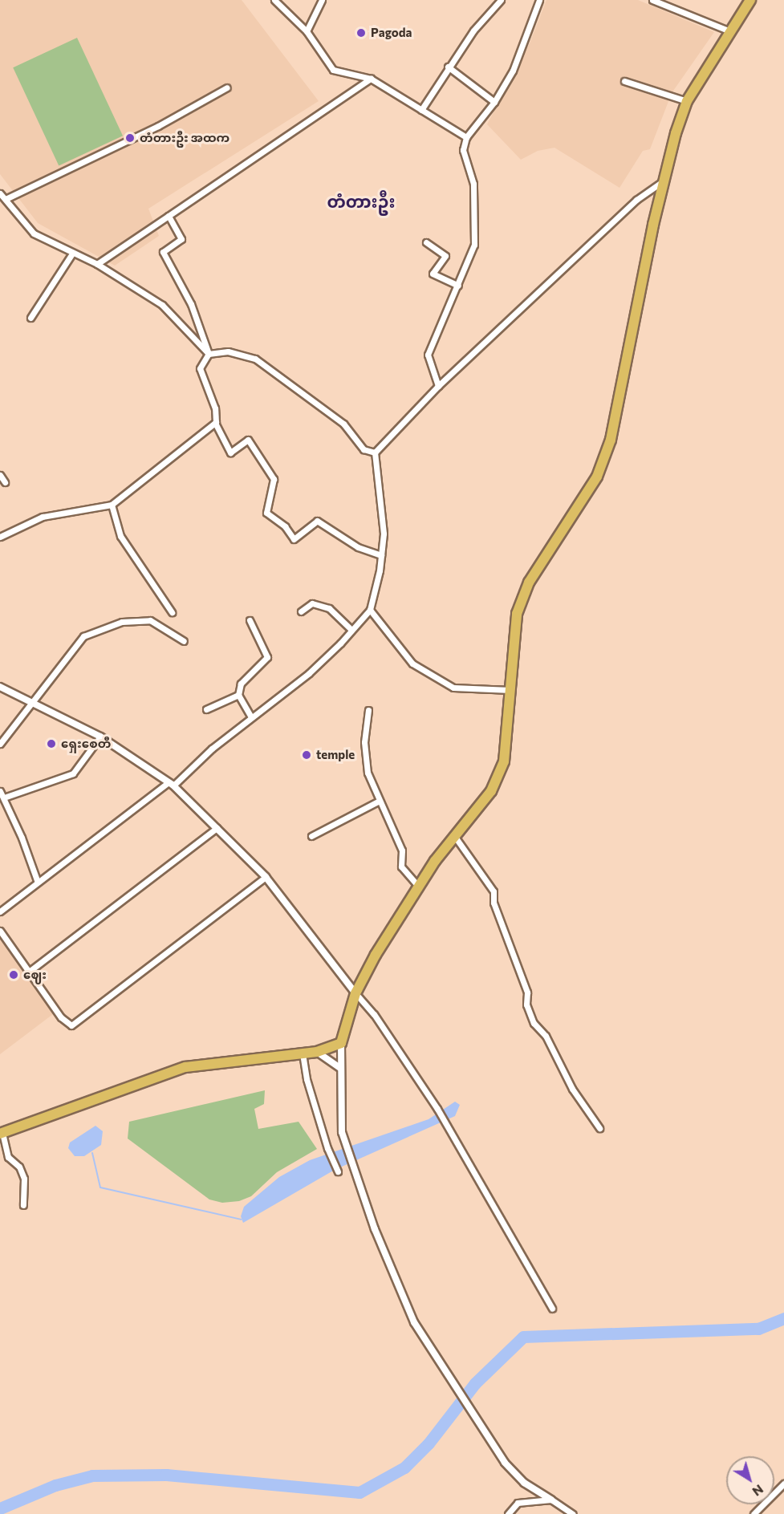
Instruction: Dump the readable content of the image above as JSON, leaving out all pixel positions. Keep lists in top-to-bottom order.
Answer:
{
  "districts": ["တံတားဦး"],
  "places": [
    "Pagoda",
    "တံတားဦး အထက",
    "ရှေးစေတီ",
    "temple",
    "ဈေး"
  ],
  "north": "bottom right"
}
